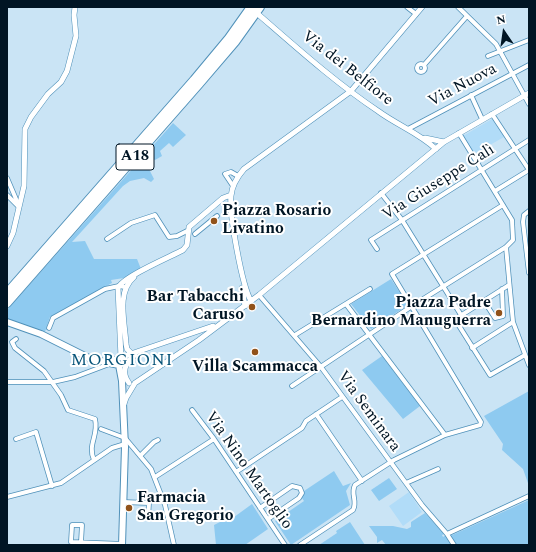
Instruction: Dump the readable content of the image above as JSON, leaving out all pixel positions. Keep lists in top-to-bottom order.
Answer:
{
  "streets": {
    "highway": ["A18"],
    "street": [
      "Via dei Belfiore",
      "Via Nuova",
      "Via Giuseppe Calì",
      "Via Seminara",
      "Via Nino Martoglio"
    ]
  },
  "crossings": [
    ["Via dei Belfiore", "Via Nuova"],
    ["Via dei Belfiore", "A18"]
  ],
  "districts": ["MORGIONI"],
  "places": [
    "Piazza Rosario Livatino",
    "Bar Tabacchi Caruso",
    "Piazza Padre Bernardino Manuguerra",
    "Villa Scammacca",
    "Farmacia San Gregorio"
  ],
  "north": "top"
}
